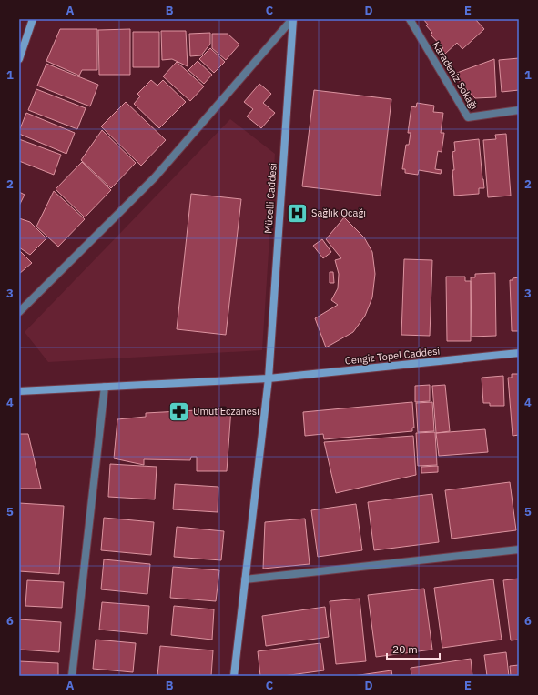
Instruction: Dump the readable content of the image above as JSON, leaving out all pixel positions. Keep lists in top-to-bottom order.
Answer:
{
  "streets": {
    "main road": ["Mücelli Caddesi", "Cengiz Topel Caddesi"],
    "street": ["Karadeniz Sokağı"]
  },
  "crossings": [
    ["Mücelli Caddesi", "Cengiz Topel Caddesi"]
  ],
  "places": {
    "hospital": ["Sağlık Ocağı"],
    "pharmacy": ["Umut Eczanesi"]
  },
  "scale_bar": "20 m",
  "grid": {
    "columns": [
      "A",
      "B",
      "C",
      "D",
      "E"
    ],
    "rows": [
      "1",
      "2",
      "3",
      "4",
      "5",
      "6"
    ]
  }
}
